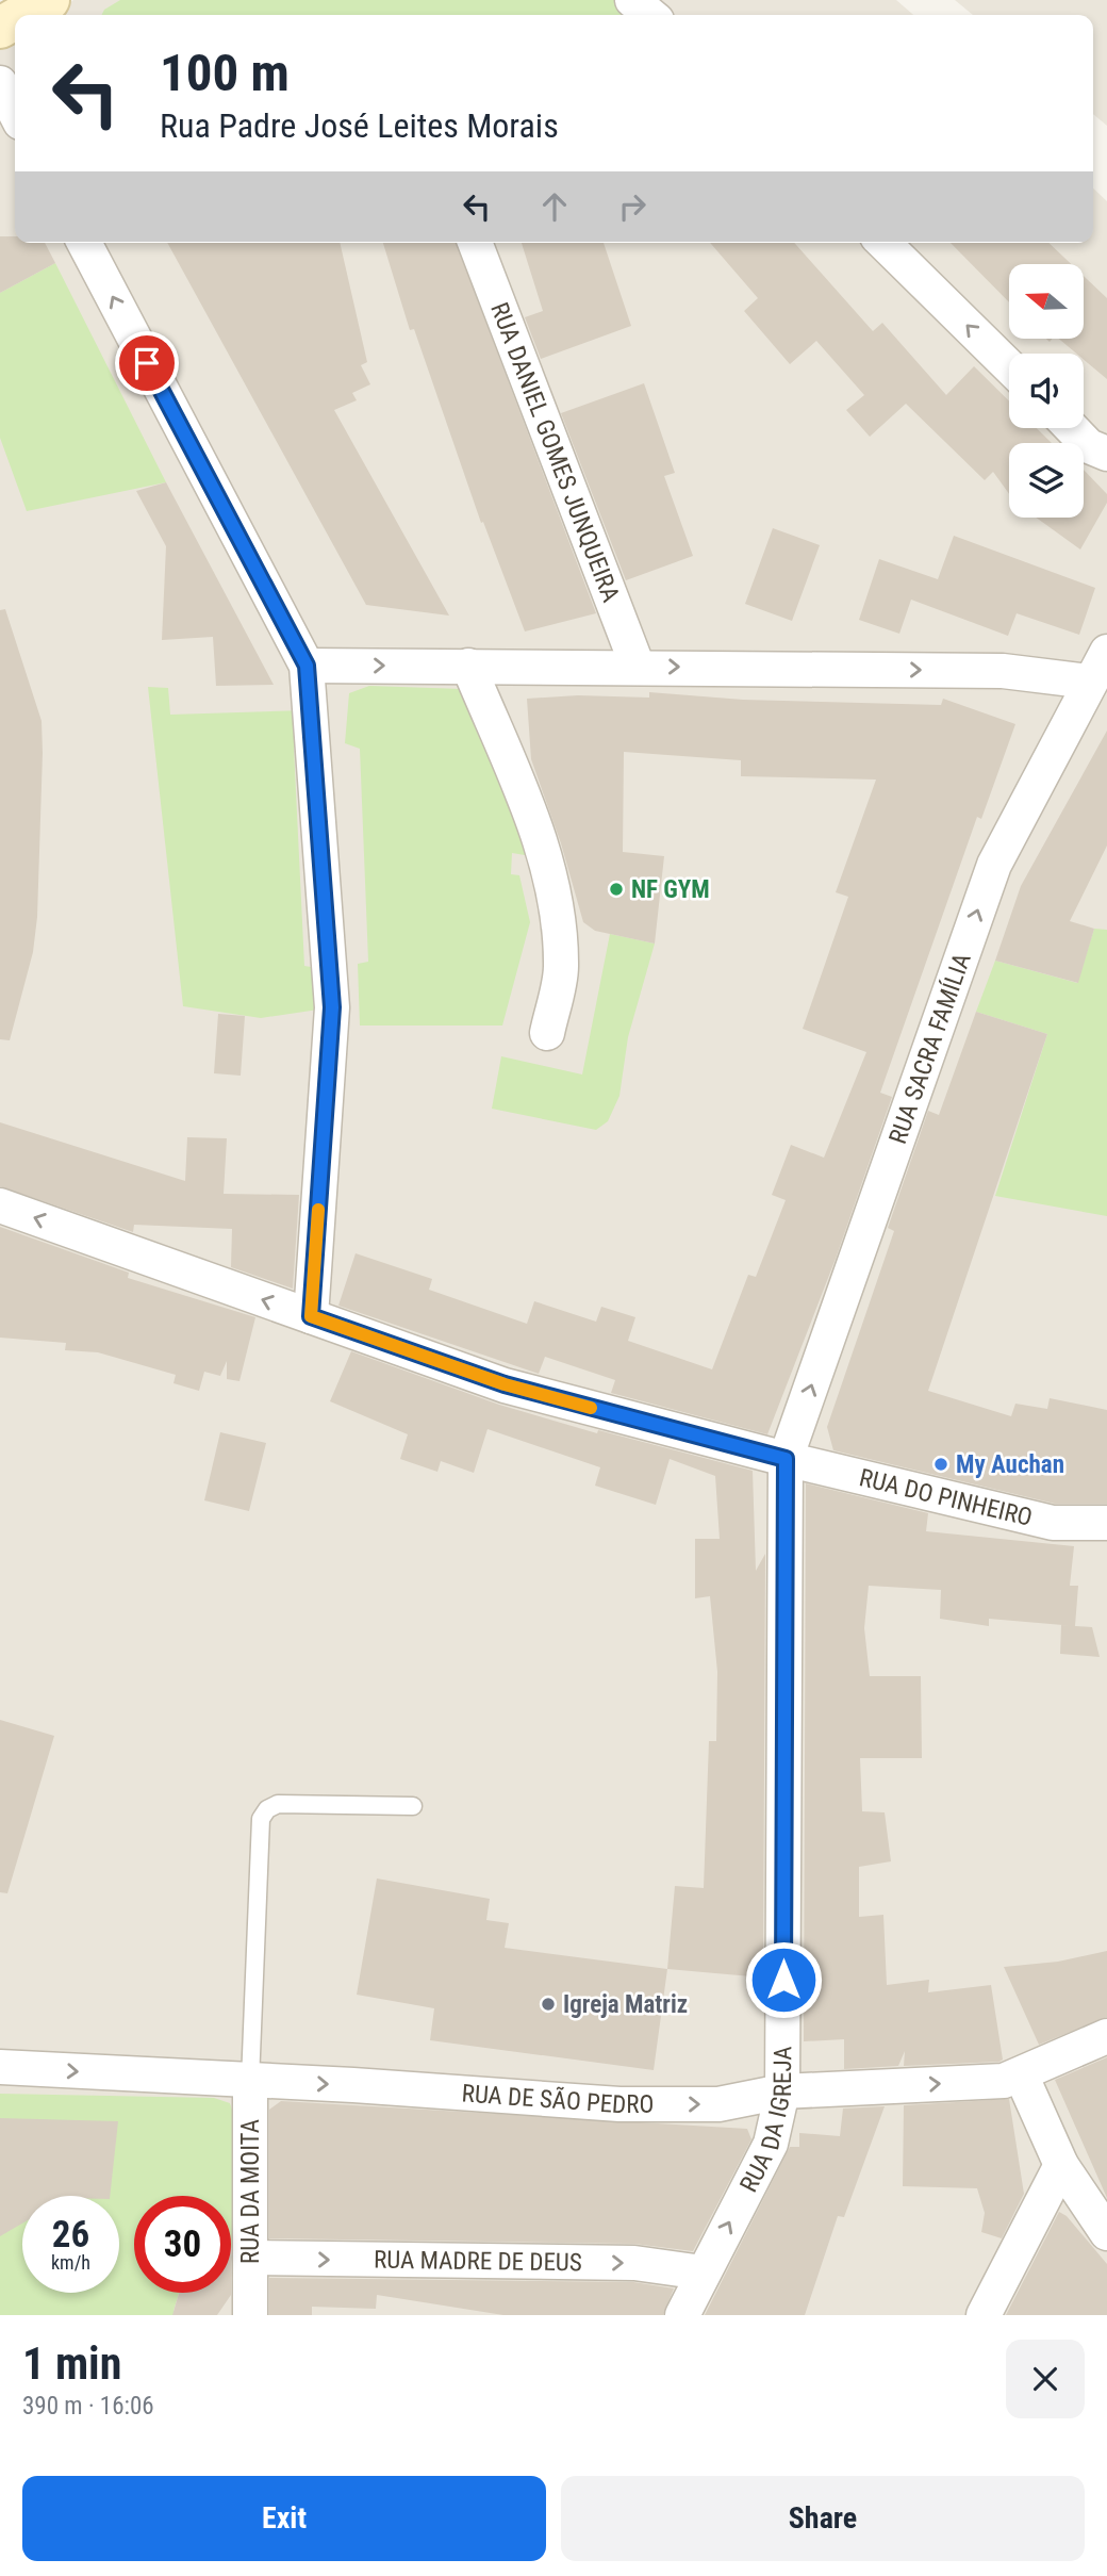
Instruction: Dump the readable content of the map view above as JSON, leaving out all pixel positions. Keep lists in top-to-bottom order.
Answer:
{
  "streets": {
    "street": [
      "RUA DANIEL GOMES JUNQUEIRA",
      "RUA SACRA FAMÍLIA",
      "RUA DO PINHEIRO",
      "RUA DE SÃO PEDRO",
      "RUA DA IGREJA",
      "RUA DA MOITA",
      "RUA MADRE DE DEUS"
    ]
  },
  "crossings": [
    ["RUA SACRA FAMÍLIA", "RUA DO PINHEIRO"],
    ["RUA SACRA FAMÍLIA", "RUA DA IGREJA"],
    ["RUA DO PINHEIRO", "RUA DA IGREJA"],
    ["RUA DE SÃO PEDRO", "RUA DA IGREJA"],
    ["RUA DE SÃO PEDRO", "RUA DA MOITA"],
    ["RUA DA IGREJA", "RUA MADRE DE DEUS"],
    ["RUA DA MOITA", "RUA MADRE DE DEUS"]
  ],
  "one_way": ["RUA SACRA FAMÍLIA", "RUA DE SÃO PEDRO", "RUA MADRE DE DEUS"],
  "places": ["NF GYM", "My Auchan", "Igreja Matriz"],
  "north": "left",
  "page": {
    "turn": ["100 m", "Rua Padre José Leites Morais"],
    "speed": "26 km/h",
    "limit": "30",
    "heading": ["1 min", "390 m · 16:06"],
    "buttons": ["Exit", "Share"]
  }
}
